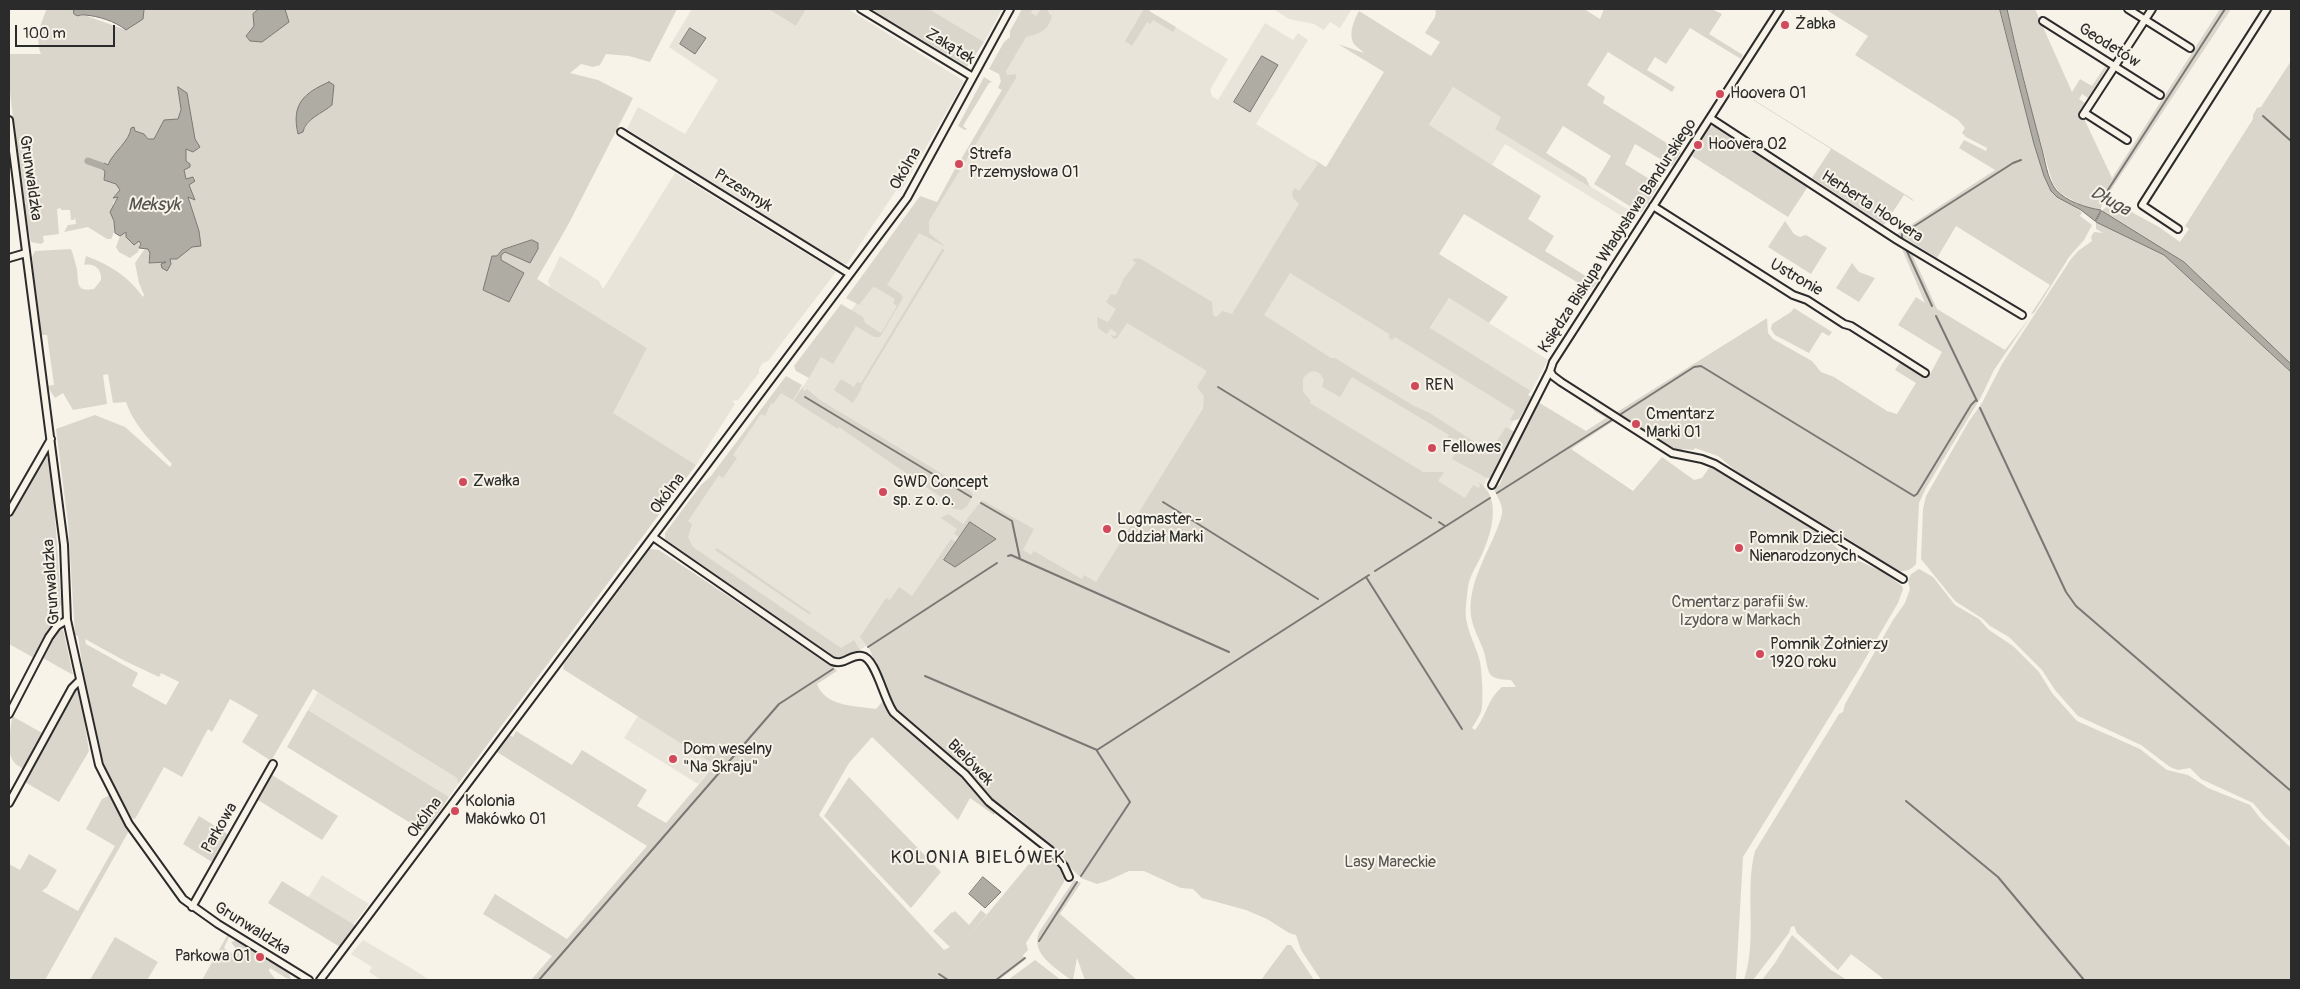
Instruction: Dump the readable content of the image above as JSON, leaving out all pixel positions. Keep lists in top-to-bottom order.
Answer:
{
  "streets": {
    "street": [
      "Geodetów",
      "Zakątek",
      "Okólna",
      "Grunwaldzka",
      "Przesmyk",
      "Herberta Hoovera",
      "Księdza Biskupa Władysława Bandurskiego",
      "Ustronie",
      "Bielówek",
      "Parkowa"
    ]
  },
  "crossings": [
    ["Zakątek", "Okólna"],
    ["Okólna", "Przesmyk"],
    ["Okólna", "Bielówek"],
    ["Grunwaldzka", "Parkowa"],
    ["Herberta Hoovera", "Księdza Biskupa Władysława Bandurskiego"],
    ["Księdza Biskupa Władysława Bandurskiego", "Ustronie"]
  ],
  "districts": ["KOLONIA BIELÓWEK"],
  "water": ["Długa", "Meksyk"],
  "parks": ["Cmentarz parafii św. Izydora w Markach", "Lasy Mareckie"],
  "places": [
    "Żabka",
    "Hoovera 01",
    "Hoovera 02",
    "Strefa Przemysłowa 01",
    "REN",
    "Cmentarz Marki 01",
    "Fellowes",
    "Zwałka",
    "GWD Concept sp. z o. o.",
    "Logmaster - Oddział Marki",
    "Pomnik Dzieci Nienarodzonych",
    "Pomnik Żołnierzy 1920 roku",
    "Dom weselny \"Na Skraju\"",
    "Kolonia Makówko 01",
    "Parkowa 01"
  ],
  "scale_bar": "100 m"
}
